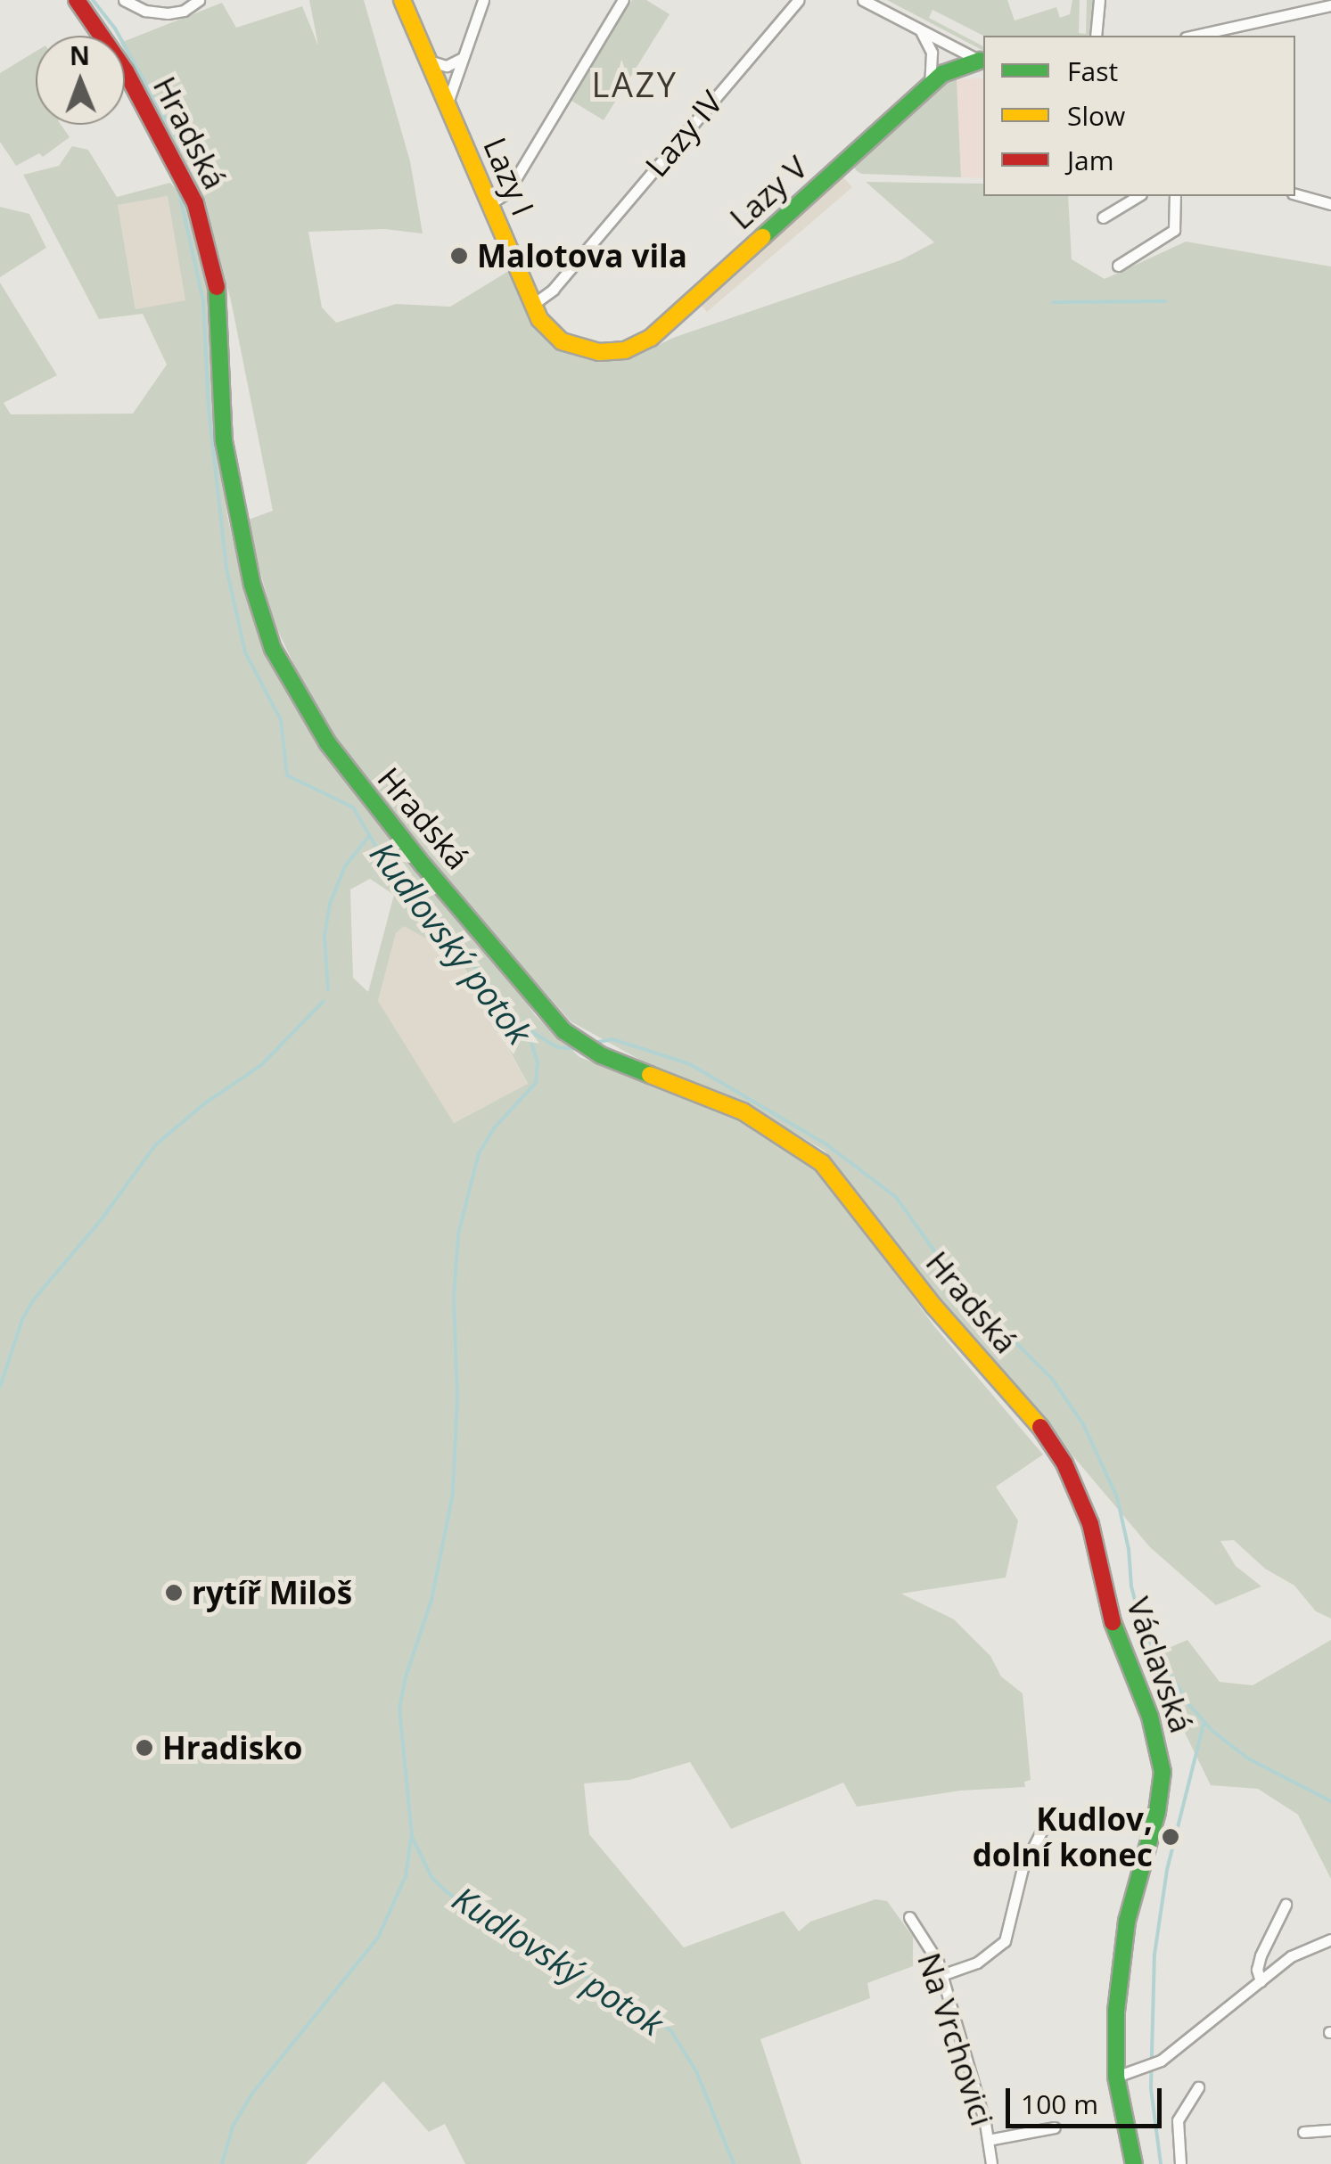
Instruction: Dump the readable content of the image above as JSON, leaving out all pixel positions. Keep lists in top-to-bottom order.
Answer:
{
  "streets": {
    "street": [
      "Hradská",
      "Lazy IV",
      "Lazy I",
      "Lazy V",
      "Václavská",
      "Na Vrchovici"
    ]
  },
  "crossings": [
    ["Hradská", "Václavská"],
    ["Lazy IV", "Lazy I"],
    ["Lazy I", "Lazy V"]
  ],
  "districts": ["LAZY"],
  "water": ["Kudlovský potok"],
  "places": [
    "Malotova vila",
    "rytíř Miloš",
    "Hradisko",
    "Kudlov, dolní konec"
  ],
  "legend": ["Fast", "Slow", "Jam"],
  "scale_bar": "100 m",
  "north": "top"
}
